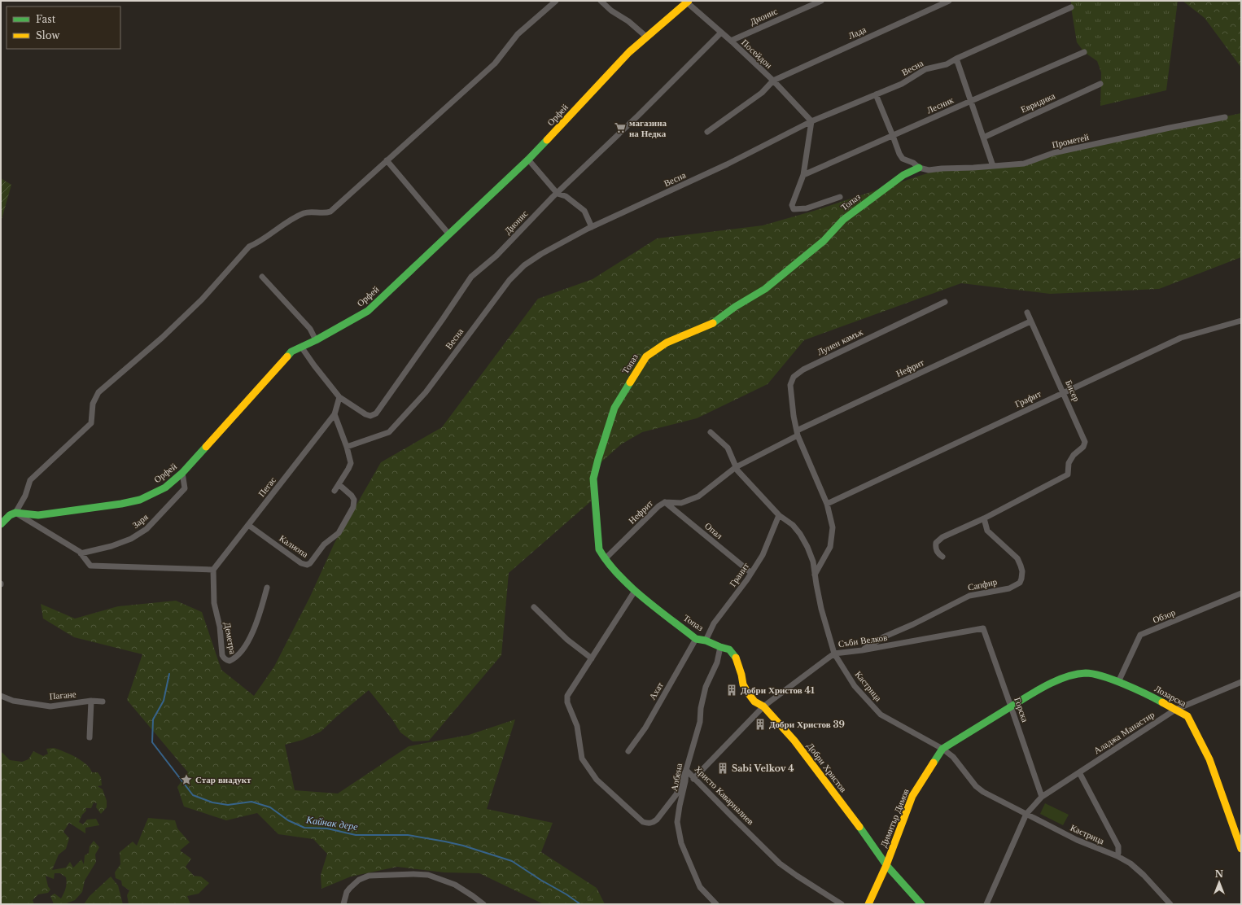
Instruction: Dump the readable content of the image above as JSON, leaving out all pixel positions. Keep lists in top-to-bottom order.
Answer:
{
  "streets": {
    "street": [
      "Дионис",
      "Лада",
      "Посейдон",
      "Весна",
      "Евридика",
      "Лесник",
      "Орфей",
      "Прометей",
      "Топаз",
      "Лунен камък",
      "Нефрит",
      "Бисер",
      "Графит",
      "Пегас",
      "Заря",
      "Опал",
      "Калиопа",
      "Гранит",
      "Сапфир",
      "Обзор",
      "Деметра",
      "Съби Велков",
      "Кастрица",
      "Ахат",
      "Пагане",
      "Лозарска",
      "Горска",
      "Аладжа Манастир",
      "Добри Христов",
      "Албена",
      "Христо Каварналиев",
      "Димитър Димов"
    ]
  },
  "crossings": [
    ["Дионис", "Посейдон"],
    ["Лада", "Посейдон"],
    ["Посейдон", "Весна"],
    ["Посейдон", "Орфей"],
    ["Орфей", "Заря"],
    ["Прометей", "Топаз"],
    ["Топаз", "Нефрит"],
    ["Топаз", "Гранит"],
    ["Топаз", "Ахат"],
    ["Топаз", "Добри Христов"],
    ["Топаз", "Албена"],
    ["Топаз", "Христо Каварналиев"],
    ["Лунен камък", "Нефрит"],
    ["Лунен камък", "Графит"],
    ["Лунен камък", "Кастрица"],
    ["Нефрит", "Бисер"],
    ["Нефрит", "Опал"],
    ["Нефрит", "Кастрица"],
    ["Бисер", "Графит"],
    ["Бисер", "Сапфир"],
    ["Пегас", "Калиопа"],
    ["Пегас", "Деметра"],
    ["Опал", "Гранит"],
    ["Гранит", "Кастрица"],
    ["Сапфир", "Съби Велков"],
    ["Обзор", "Лозарска"],
    ["Съби Велков", "Кастрица"],
    ["Съби Велков", "Горска"],
    ["Съби Велков", "Добри Христов"],
    ["Съби Велков", "Христо Каварналиев"],
    ["Кастрица", "Аладжа Манастир"],
    ["Кастрица", "Димитър Димов"],
    ["Лозарска", "Горска"],
    ["Лозарска", "Аладжа Манастир"],
    ["Лозарска", "Димитър Димов"],
    ["Горска", "Аладжа Манастир"],
    ["Горска", "Димитър Димов"],
    ["Добри Христов", "Албена"],
    ["Добри Христов", "Димитър Димов"],
    ["Албена", "Христо Каварналиев"]
  ],
  "water": ["Кайнак дере"],
  "places": {
    "supermarket": ["магазина на Недка"],
    "building": ["Добри Христов 41", "Добри Христов 39", "Sabi Velkov 4"],
    "place": ["Стар виадукт"]
  },
  "legend": ["Fast", "Slow"],
  "north": "top"
}
